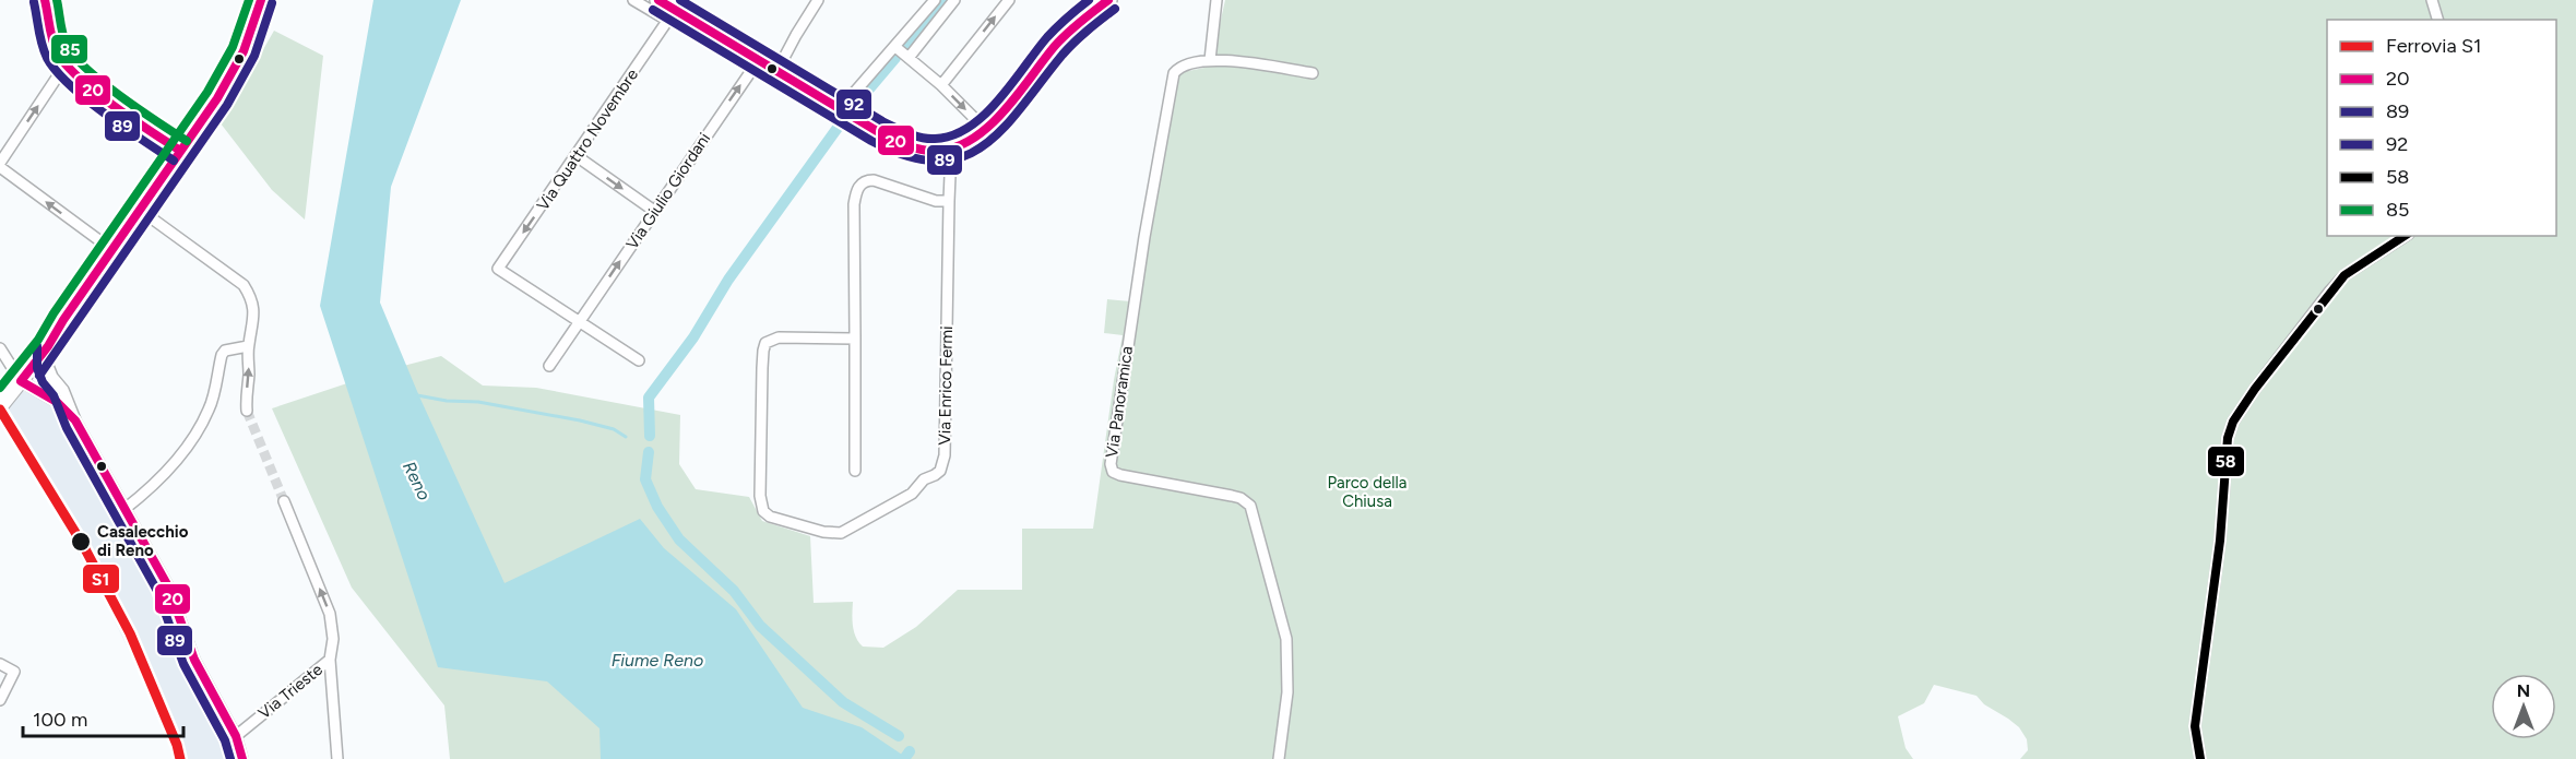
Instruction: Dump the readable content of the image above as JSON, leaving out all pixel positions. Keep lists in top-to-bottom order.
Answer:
{
  "streets": {
    "street": [
      "Via Quattro Novembre",
      "Via Giulio Giordani",
      "Via Enrico Fermi",
      "Via Panoramica",
      "Via Trieste"
    ]
  },
  "crossings": [
    ["Via Quattro Novembre", "Via Giulio Giordani"]
  ],
  "one_way": ["Via Giulio Giordani"],
  "water": ["Reno", "Fiume Reno"],
  "parks": ["Parco della Chiusa"],
  "places": ["Casalecchio di Reno"],
  "lines": [
    "transit line 20",
    "transit line 92",
    "transit line 85",
    "transit line 89",
    "transit line 58",
    "rail line S1"
  ],
  "legend": [
    "Ferrovia S1",
    "20",
    "89",
    "92",
    "58",
    "85"
  ],
  "scale_bar": "100 m",
  "north": "top"
}
